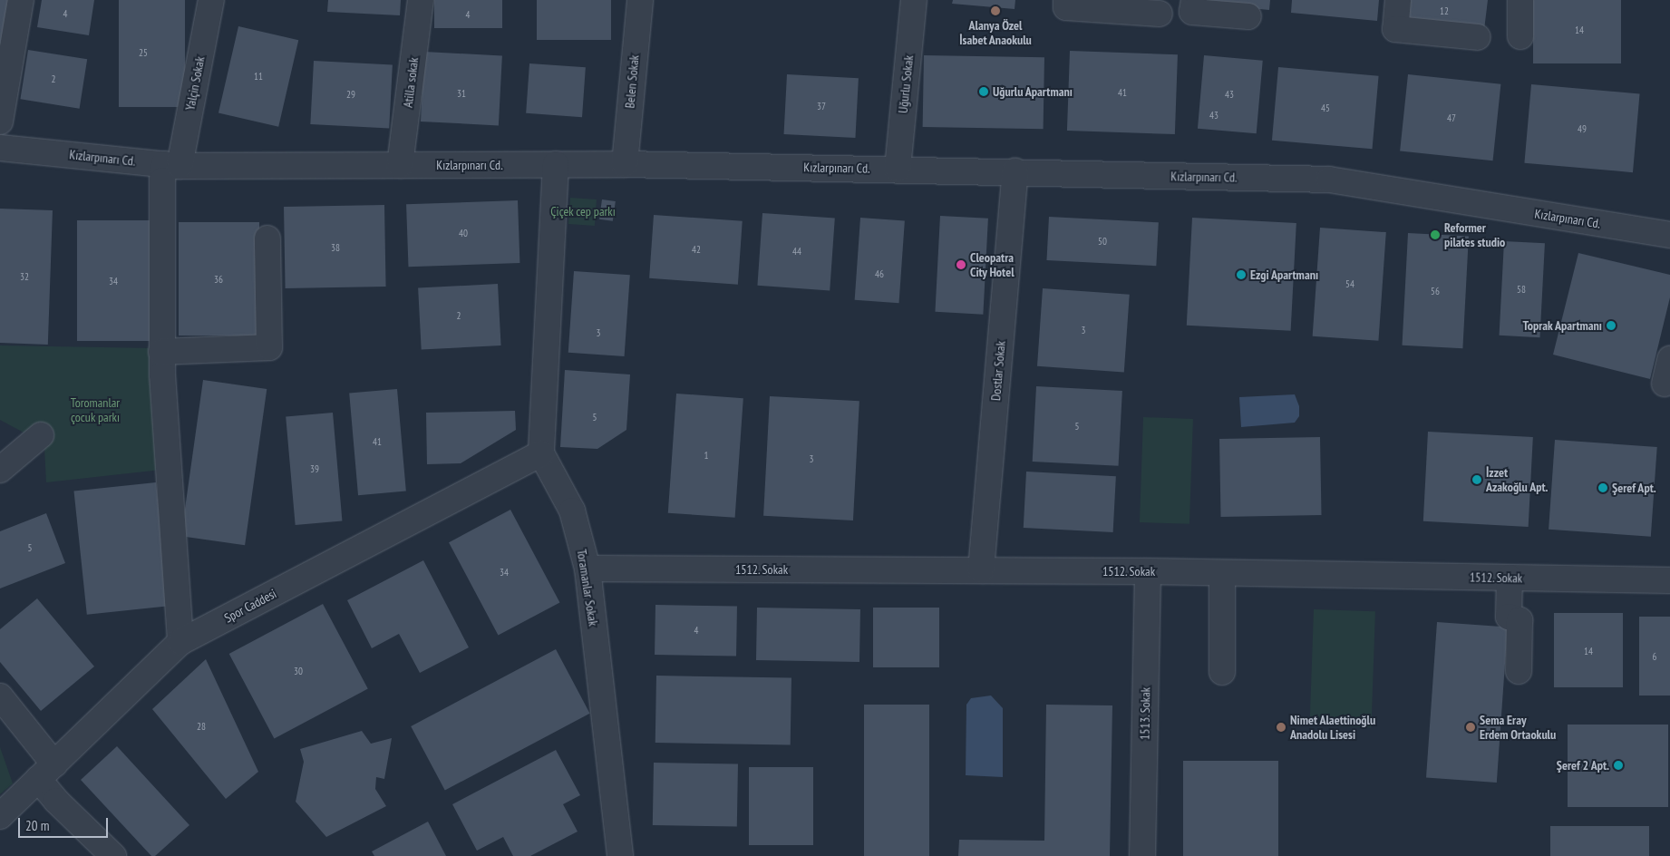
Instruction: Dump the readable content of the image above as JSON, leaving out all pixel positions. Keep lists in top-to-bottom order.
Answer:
{
  "streets": {
    "street": [
      "Belen Sokak",
      "Atilla sokak",
      "Yalçin Sokak",
      "Uğurlu Sokak",
      "Kızlarpınarı Cd.",
      "Dostlar Sokak",
      "1512. Sokak",
      "Toramanlar Sokak",
      "Spor Caddesi",
      "1513. Sokak"
    ]
  },
  "crossings": [
    ["Belen Sokak", "Kızlarpınarı Cd."],
    ["Atilla sokak", "Kızlarpınarı Cd."],
    ["Yalçin Sokak", "Kızlarpınarı Cd."],
    ["Yalçin Sokak", "Spor Caddesi"],
    ["Uğurlu Sokak", "Kızlarpınarı Cd."],
    ["Kızlarpınarı Cd.", "Dostlar Sokak"],
    ["Dostlar Sokak", "1512. Sokak"],
    ["1512. Sokak", "Toramanlar Sokak"],
    ["1512. Sokak", "1513. Sokak"],
    ["Toramanlar Sokak", "Spor Caddesi"]
  ],
  "parks": ["Çiçek cep parkı", "Toromanlar çocuk parkı"],
  "places": [
    "Alanya Özel İsabet Anaokulu",
    "Uğurlu Apartmanı",
    "Reformer pilates studio",
    "Cleopatra City Hotel",
    "Ezgi Apartmanı",
    "Toprak Apartmanı",
    "İzzet Azakoğlu Apt.",
    "Şeref Apt.",
    "Nimet Alaettinoğlu Anadolu Lisesi",
    "Sema Eray Erdem Ortaokulu",
    "Şeref 2 Apt."
  ],
  "house_numbers": [
    "12",
    "4",
    "4",
    "14",
    "25",
    "11",
    "2",
    "41",
    "31",
    "29",
    "43",
    "37",
    "45",
    "43",
    "47",
    "49",
    "40",
    "50",
    "38",
    "42",
    "44",
    "46",
    "32",
    "36",
    "34",
    "54",
    "58",
    "56",
    "2",
    "3",
    "3",
    "5",
    "5",
    "41",
    "1",
    "3",
    "39",
    "5",
    "34",
    "4",
    "14",
    "6",
    "30",
    "28"
  ],
  "scale_bar": "20 m"
}
